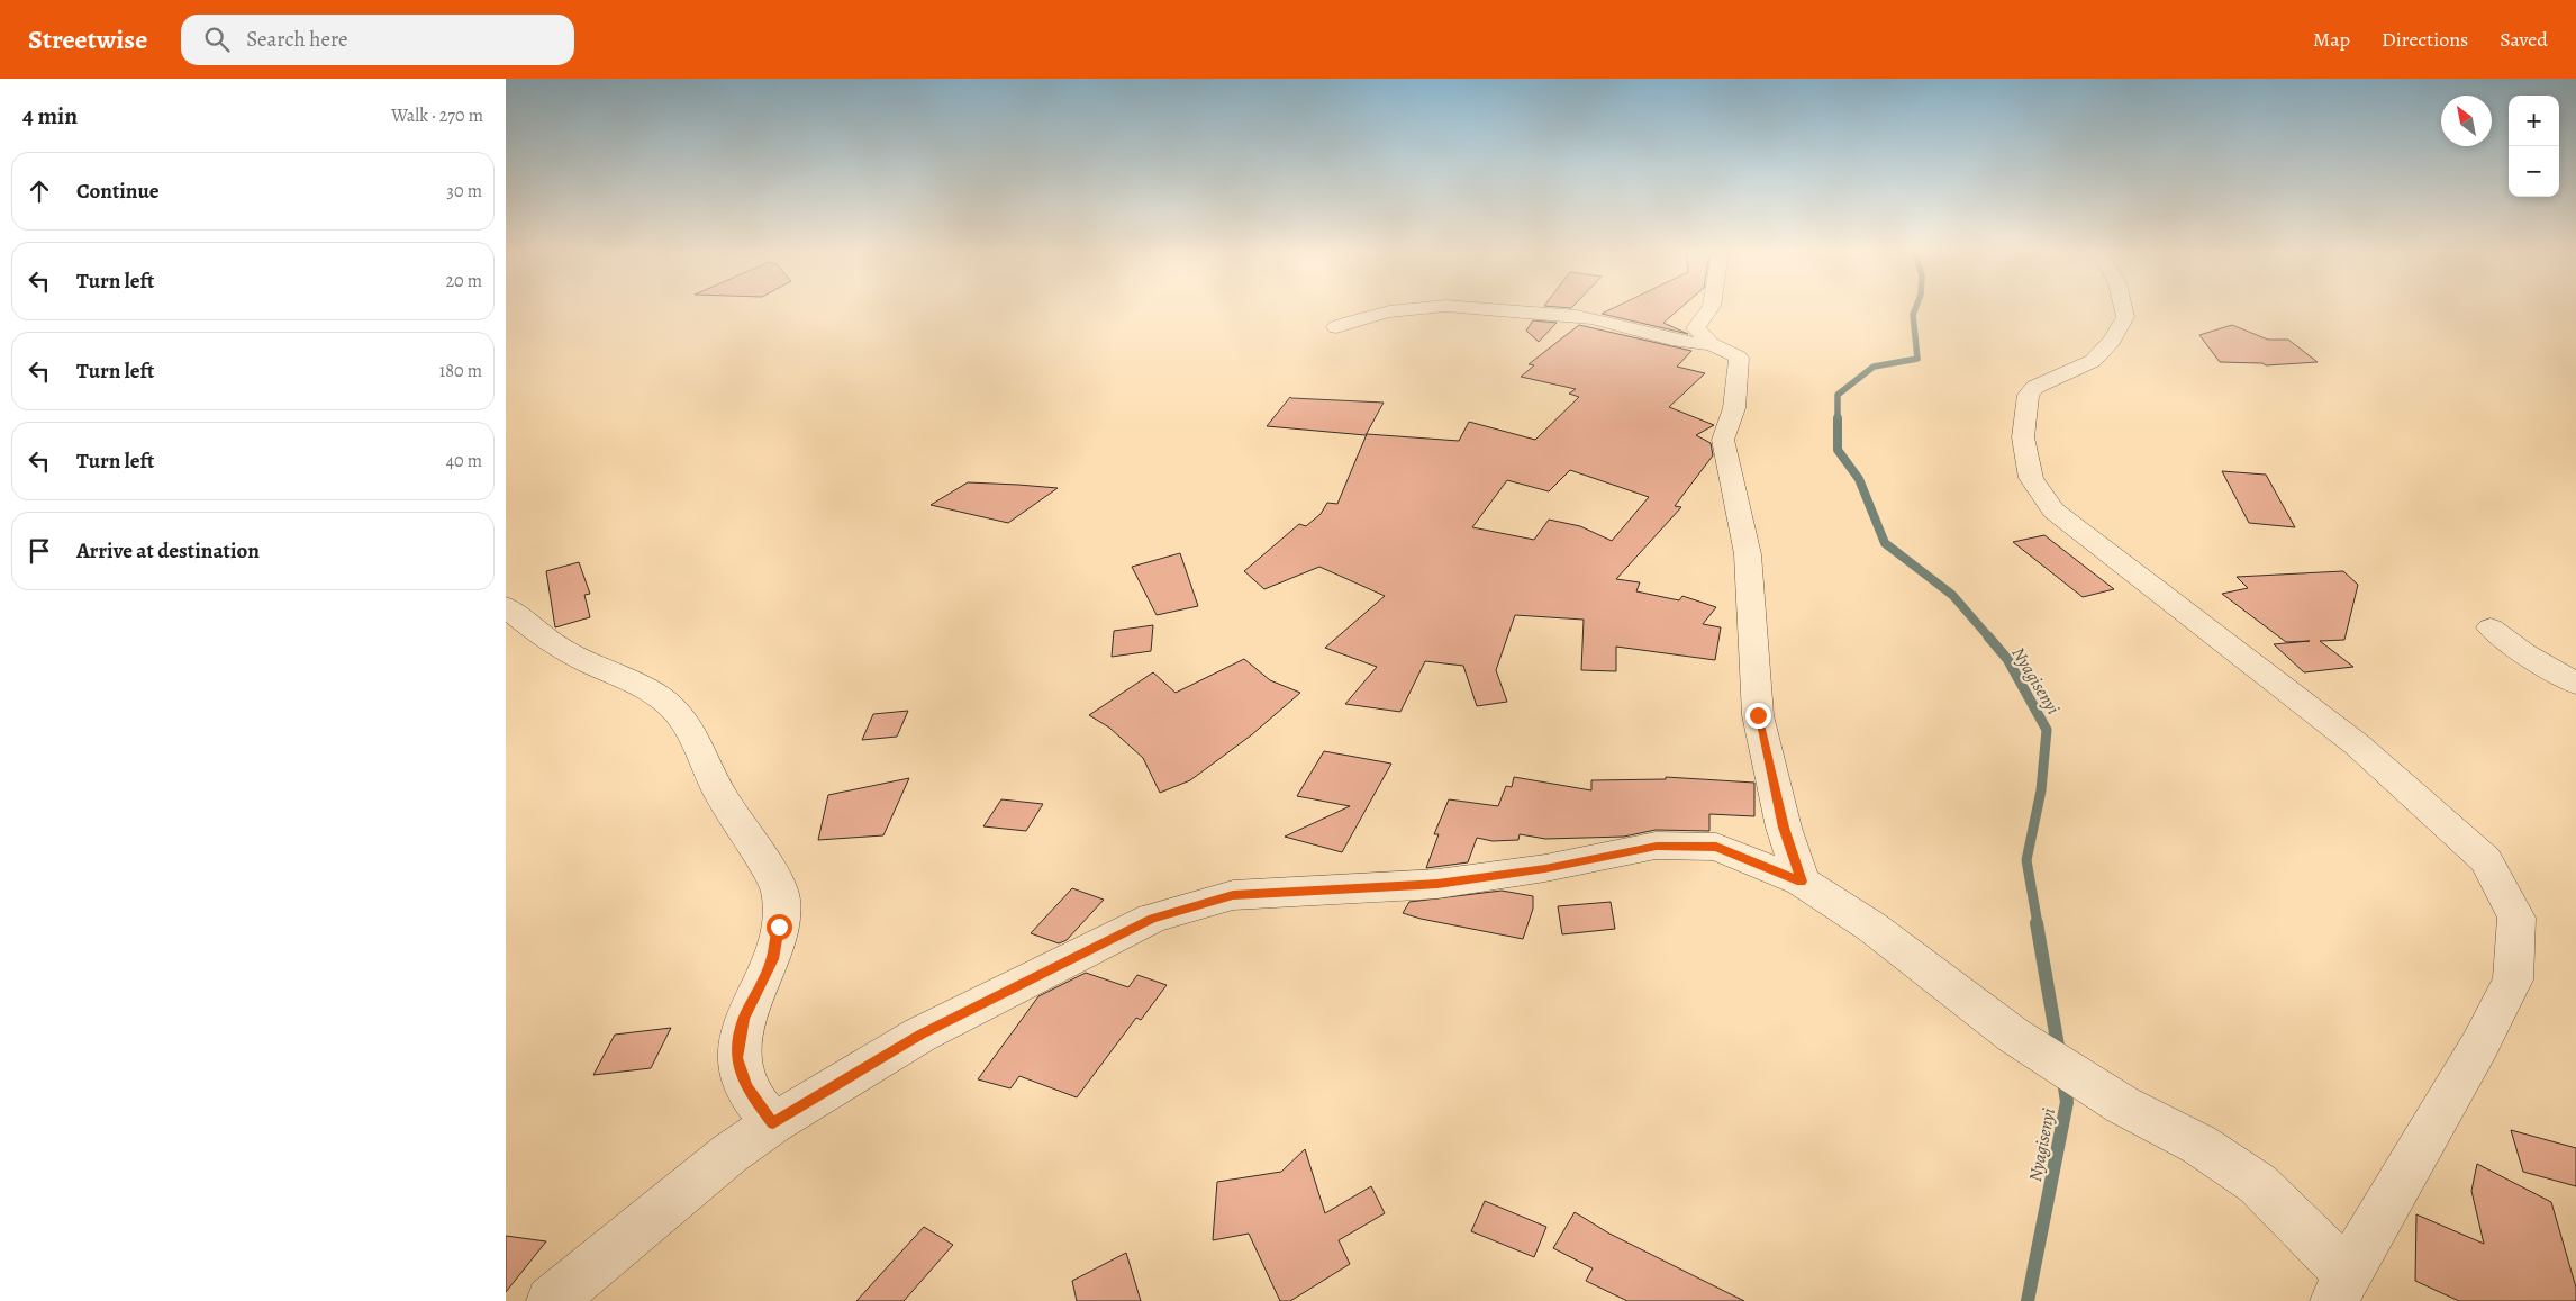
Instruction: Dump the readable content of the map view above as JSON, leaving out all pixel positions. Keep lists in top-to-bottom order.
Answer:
{
  "water": ["Nyagisenyi"],
  "north": "top left",
  "page": {
    "header": "Streetwise",
    "search": "Search here",
    "nav": ["Map", "Directions", "Saved"],
    "heading": ["4 min", "Walk · 270 m"],
    "map_buttons": ["+", "−"],
    "list": [
      ["Continue", "30 m"],
      ["Turn left", "20 m"],
      ["Turn left", "180 m"],
      ["Turn left", "40 m"],
      "Arrive at destination"
    ]
  }
}
